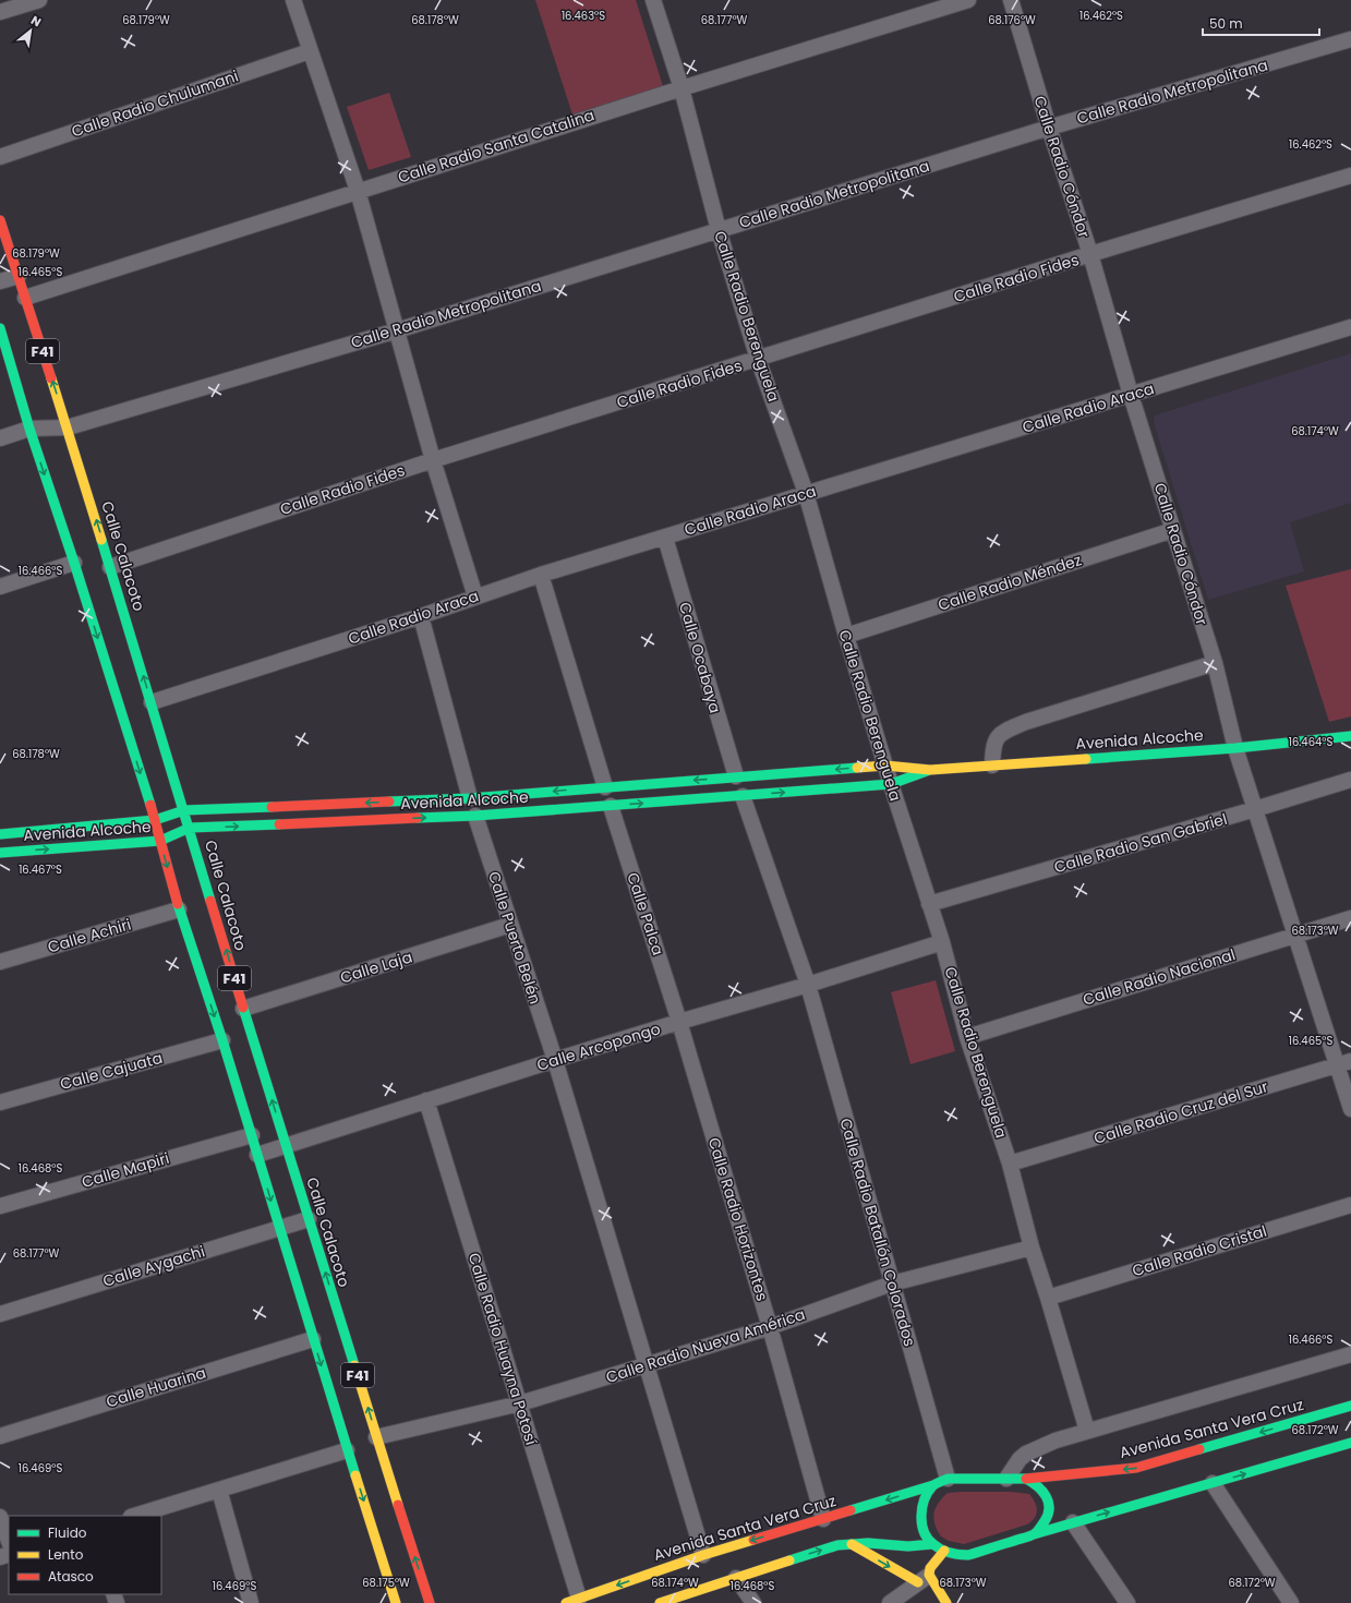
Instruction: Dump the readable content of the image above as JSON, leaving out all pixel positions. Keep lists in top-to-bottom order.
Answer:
{
  "streets": {
    "street": [
      "Calle Radio Metropolitana",
      "Calle Radio Chulumani",
      "Calle Radio Santa Catalina",
      "Calle Radio Cóndor",
      "Calle Radio Fides",
      "Calle Radio Berenguela",
      "F41",
      "Calle Radio Araca",
      "Calle Calacoto",
      "Calle Radio Méndez",
      "Calle Ocabaya",
      "Avenida Alcoche",
      "Calle Radio San Gabriel",
      "Calle Palca",
      "Calle Achiri",
      "Calle Puerto Belén",
      "Calle Laja",
      "Calle Radio Nacional",
      "Calle Arcopongo",
      "Calle Cajuata",
      "Calle Radio Cruz del Sur",
      "Calle Mapiri",
      "Calle Radio Horizontes",
      "Calle Radio Batallón Colorados",
      "Calle Radio Cristal",
      "Calle Aygachi",
      "Calle Radio Nueva América",
      "Calle Radio Huayna Potosí",
      "Calle Huarina",
      "Avenida Santa Vera Cruz"
    ]
  },
  "crossings": [
    ["Calle Radio Metropolitana", "Calle Radio Cóndor"],
    ["Calle Radio Metropolitana", "Calle Radio Berenguela"],
    ["Calle Radio Metropolitana", "F41"],
    ["Calle Radio Metropolitana", "Calle Calacoto"],
    ["Calle Radio Santa Catalina", "Calle Radio Berenguela"],
    ["Calle Radio Santa Catalina", "Calle Calacoto"],
    ["Calle Radio Cóndor", "Calle Radio Fides"],
    ["Calle Radio Cóndor", "Calle Radio Araca"],
    ["Calle Radio Cóndor", "Calle Radio Méndez"],
    ["Calle Radio Cóndor", "Avenida Alcoche"],
    ["Calle Radio Cóndor", "Calle Radio San Gabriel"],
    ["Calle Radio Cóndor", "Calle Radio Nacional"],
    ["Calle Radio Cóndor", "Calle Radio Cruz del Sur"],
    ["Calle Radio Fides", "Calle Radio Berenguela"],
    ["Calle Radio Fides", "Calle Calacoto"],
    ["Calle Radio Berenguela", "Calle Radio Araca"],
    ["Calle Radio Berenguela", "Calle Radio Méndez"],
    ["Calle Radio Berenguela", "Avenida Alcoche"],
    ["Calle Radio Berenguela", "Calle Radio San Gabriel"],
    ["Calle Radio Berenguela", "Calle Radio Nacional"],
    ["Calle Radio Berenguela", "Calle Arcopongo"],
    ["Calle Radio Berenguela", "Calle Radio Cruz del Sur"],
    ["Calle Radio Berenguela", "Calle Radio Cristal"],
    ["Calle Radio Berenguela", "Calle Radio Nueva América"],
    ["F41", "Avenida Alcoche"],
    ["F41", "Calle Achiri"],
    ["F41", "Calle Arcopongo"],
    ["F41", "Calle Cajuata"],
    ["F41", "Calle Mapiri"],
    ["F41", "Calle Aygachi"],
    ["F41", "Calle Huarina"],
    ["Calle Radio Araca", "Calle Calacoto"],
    ["Calle Radio Araca", "Calle Ocabaya"],
    ["Calle Calacoto", "Avenida Alcoche"],
    ["Calle Calacoto", "Calle Laja"],
    ["Calle Calacoto", "Calle Arcopongo"],
    ["Calle Calacoto", "Calle Aygachi"],
    ["Calle Calacoto", "Calle Radio Nueva América"],
    ["Calle Ocabaya", "Avenida Alcoche"],
    ["Avenida Alcoche", "Calle Palca"],
    ["Avenida Alcoche", "Calle Puerto Belén"],
    ["Calle Palca", "Calle Arcopongo"],
    ["Calle Palca", "Calle Radio Horizontes"],
    ["Calle Puerto Belén", "Calle Laja"],
    ["Calle Puerto Belén", "Calle Arcopongo"],
    ["Calle Puerto Belén", "Calle Radio Nueva América"],
    ["Calle Puerto Belén", "Avenida Santa Vera Cruz"],
    ["Calle Arcopongo", "Calle Radio Horizontes"],
    ["Calle Arcopongo", "Calle Radio Batallón Colorados"],
    ["Calle Arcopongo", "Calle Radio Huayna Potosí"],
    ["Calle Radio Horizontes", "Calle Radio Nueva América"],
    ["Calle Radio Horizontes", "Avenida Santa Vera Cruz"],
    ["Calle Radio Batallón Colorados", "Calle Radio Nueva América"],
    ["Calle Radio Batallón Colorados", "Avenida Santa Vera Cruz"],
    ["Calle Radio Nueva América", "Calle Radio Huayna Potosí"],
    ["Calle Radio Huayna Potosí", "Avenida Santa Vera Cruz"]
  ],
  "legend": ["Fluido", "Lento", "Atasco"],
  "scale_bar": "50 m",
  "north": "top right",
  "coordinates": [
    "16.463°S",
    "16.462°S",
    "68.179°W",
    "68.178°W",
    "68.177°W",
    "68.176°W",
    "16.465°S",
    "68.174°W",
    "16.466°S",
    "16.464°S",
    "16.467°S",
    "68.173°W",
    "16.468°S",
    "68.172°W",
    "16.469°S",
    "68.175°W"
  ]
}
